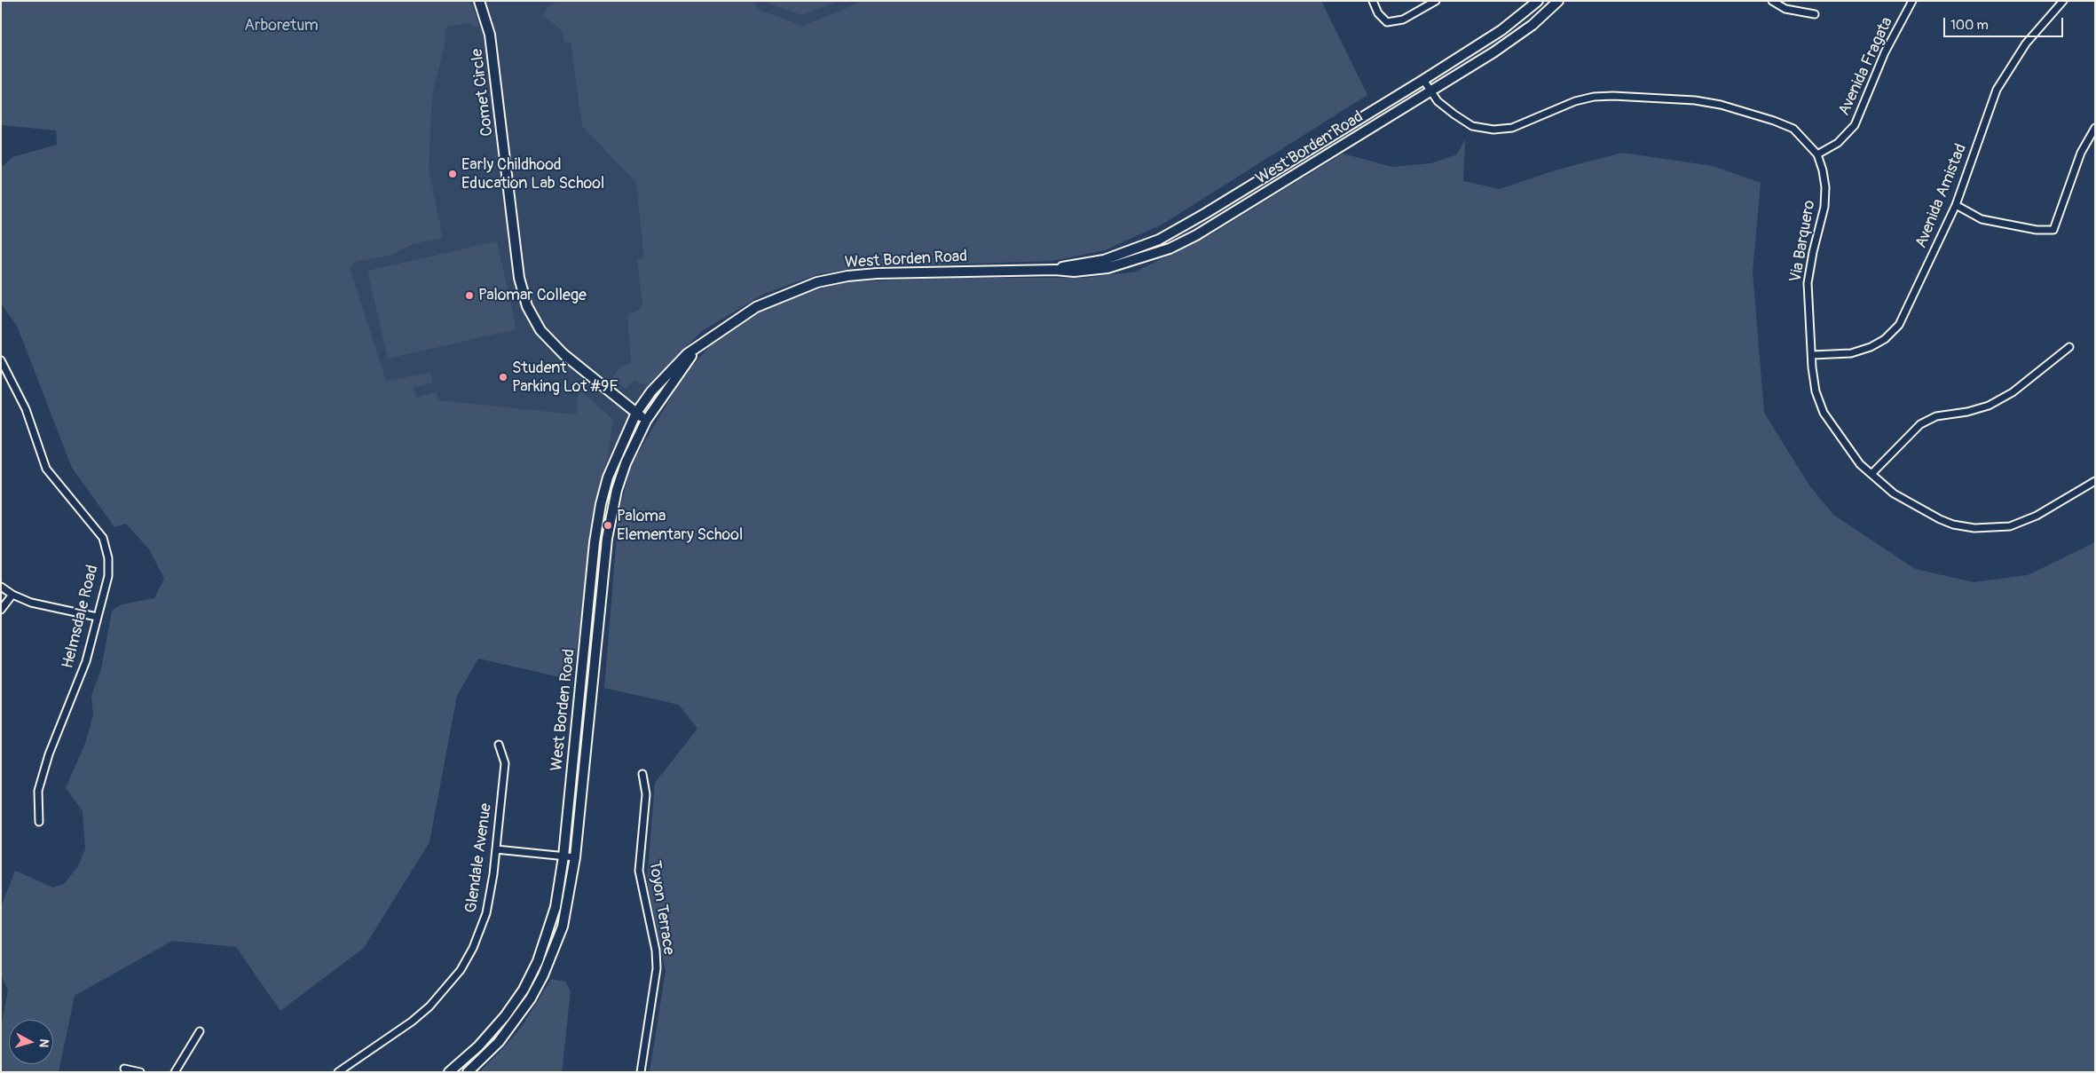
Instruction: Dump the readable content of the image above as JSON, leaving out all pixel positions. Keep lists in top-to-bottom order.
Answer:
{
  "streets": {
    "main road": ["Comet Circle", "West Borden Road"],
    "street": [
      "Avenida Fragata",
      "Avenida Amistad",
      "Via Barquero",
      "Helmsdale Road",
      "Glendale Avenue",
      "Toyon Terrace"
    ]
  },
  "crossings": [
    ["Avenida Fragata", "Via Barquero"],
    ["Comet Circle", "West Borden Road"],
    ["West Borden Road", "Via Barquero"],
    ["Avenida Amistad", "Via Barquero"]
  ],
  "parks": ["Arboretum"],
  "places": [
    "Early Childhood Education Lab School",
    "Palomar College",
    "Student Parking Lot #9F",
    "Paloma Elementary School"
  ],
  "scale_bar": "100 m",
  "north": "right"
}
